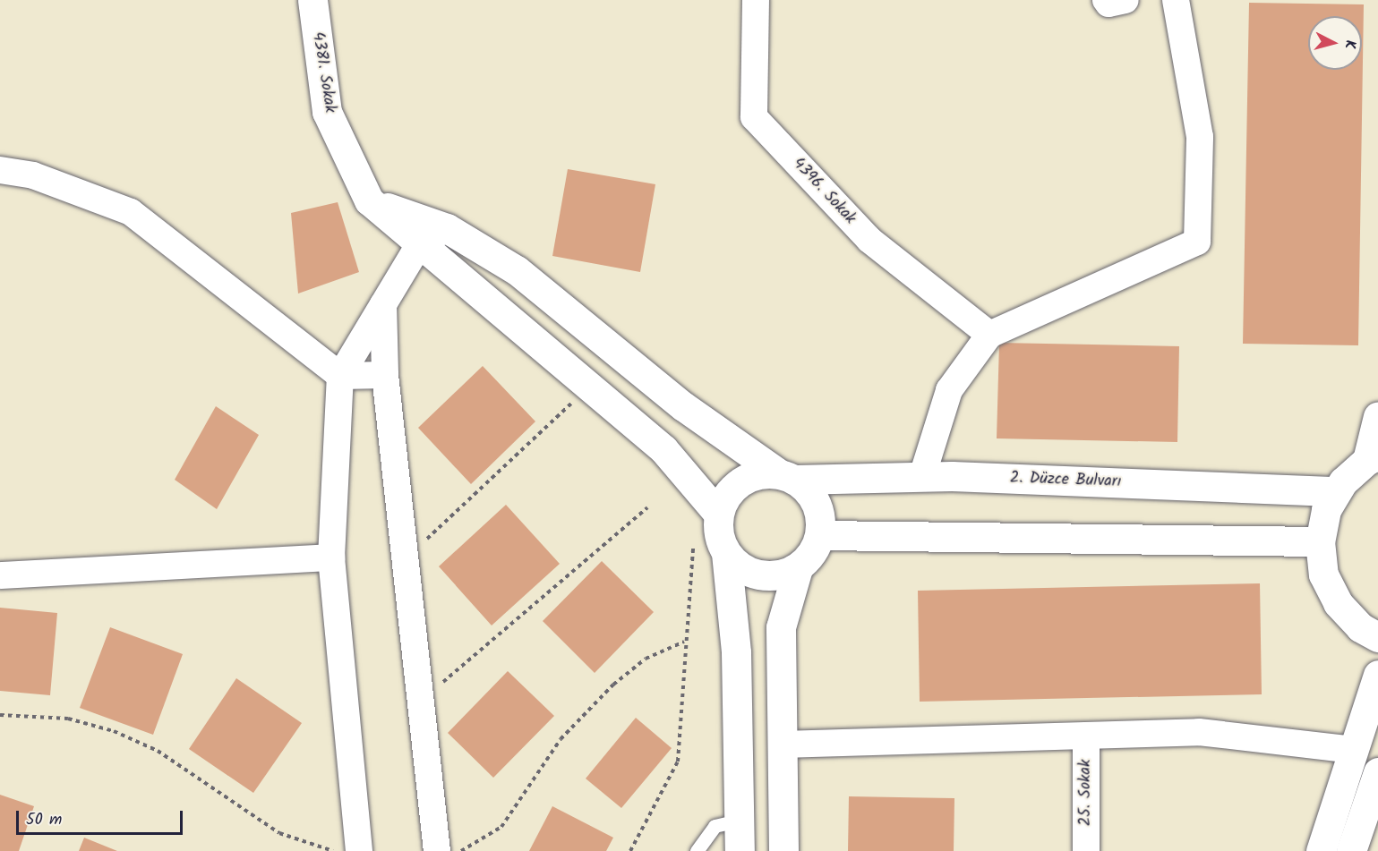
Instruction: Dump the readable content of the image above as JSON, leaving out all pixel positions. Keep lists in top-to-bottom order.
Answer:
{
  "streets": {
    "main road": ["4381. Sokak", "2. Düzce Bulvarı"],
    "street": ["4396. Sokak", "25. Sokak"]
  },
  "scale_bar": "50 m",
  "north": "right"
}
